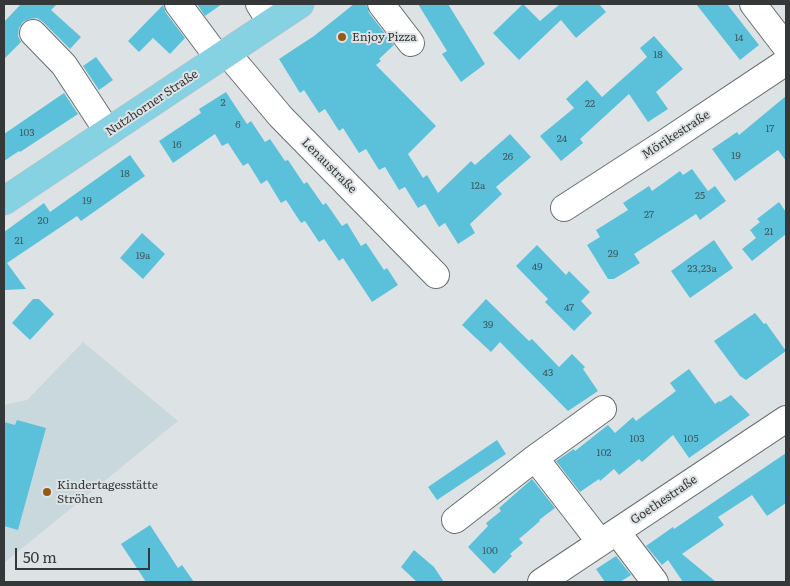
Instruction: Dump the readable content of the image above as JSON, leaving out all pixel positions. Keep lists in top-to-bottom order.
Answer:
{
  "streets": {
    "main road": ["Nutzhorner Straße"],
    "street": ["Mörikestraße", "Lenaustraße", "Goethestraße"]
  },
  "crossings": [
    ["Nutzhorner Straße", "Lenaustraße"]
  ],
  "places": ["Enjoy Pizza", "Kindertagesstätte Ströhen"],
  "house_numbers": [
    "14",
    "18",
    "2",
    "22",
    "6",
    "17",
    "103",
    "24",
    "16",
    "19",
    "26",
    "18",
    "12a",
    "25",
    "19",
    "27",
    "20",
    "21",
    "21",
    "29",
    "19a",
    "49",
    "23,23a",
    "47",
    "39",
    "43",
    "103",
    "105",
    "102",
    "100"
  ],
  "scale_bar": "50 m"
}
